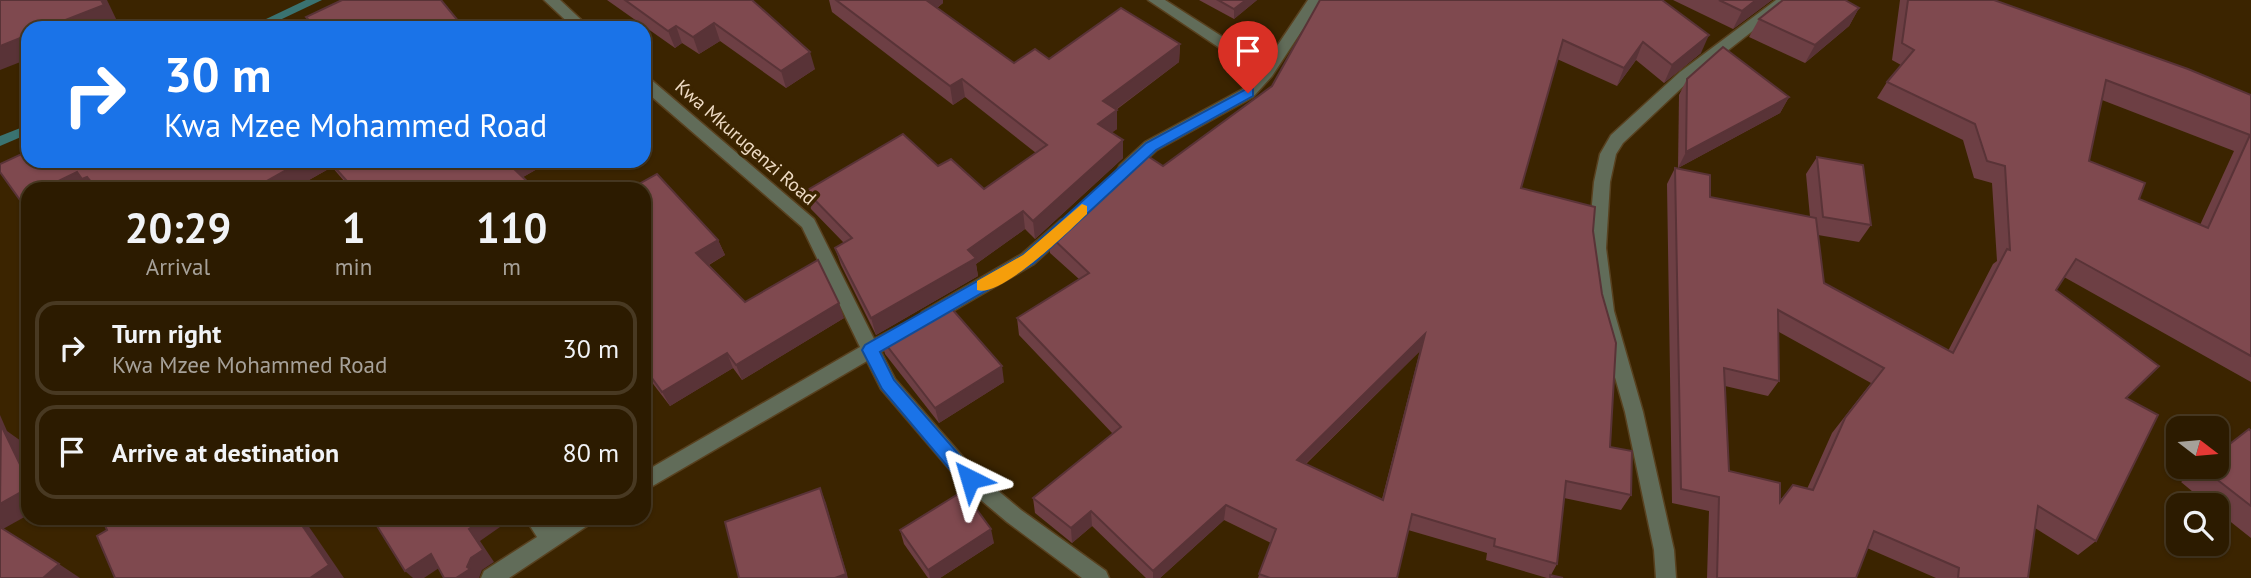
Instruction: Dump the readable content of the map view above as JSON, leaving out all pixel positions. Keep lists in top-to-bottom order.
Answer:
{
  "streets": {
    "street": ["Kwa Mkurugenzi Road"]
  },
  "north": "right",
  "page": {
    "turn": ["30 m", "Kwa Mzee Mohammed Road"],
    "eta": [
      "20:29",
      "Arrival",
      "1",
      "min",
      "110",
      "m"
    ],
    "list": [
      {
        "name": "Turn right",
        "note": "Kwa Mzee Mohammed Road",
        "value": "30 m"
      },
      {
        "name": "Arrive at destination",
        "value": "80 m"
      }
    ]
  }
}
